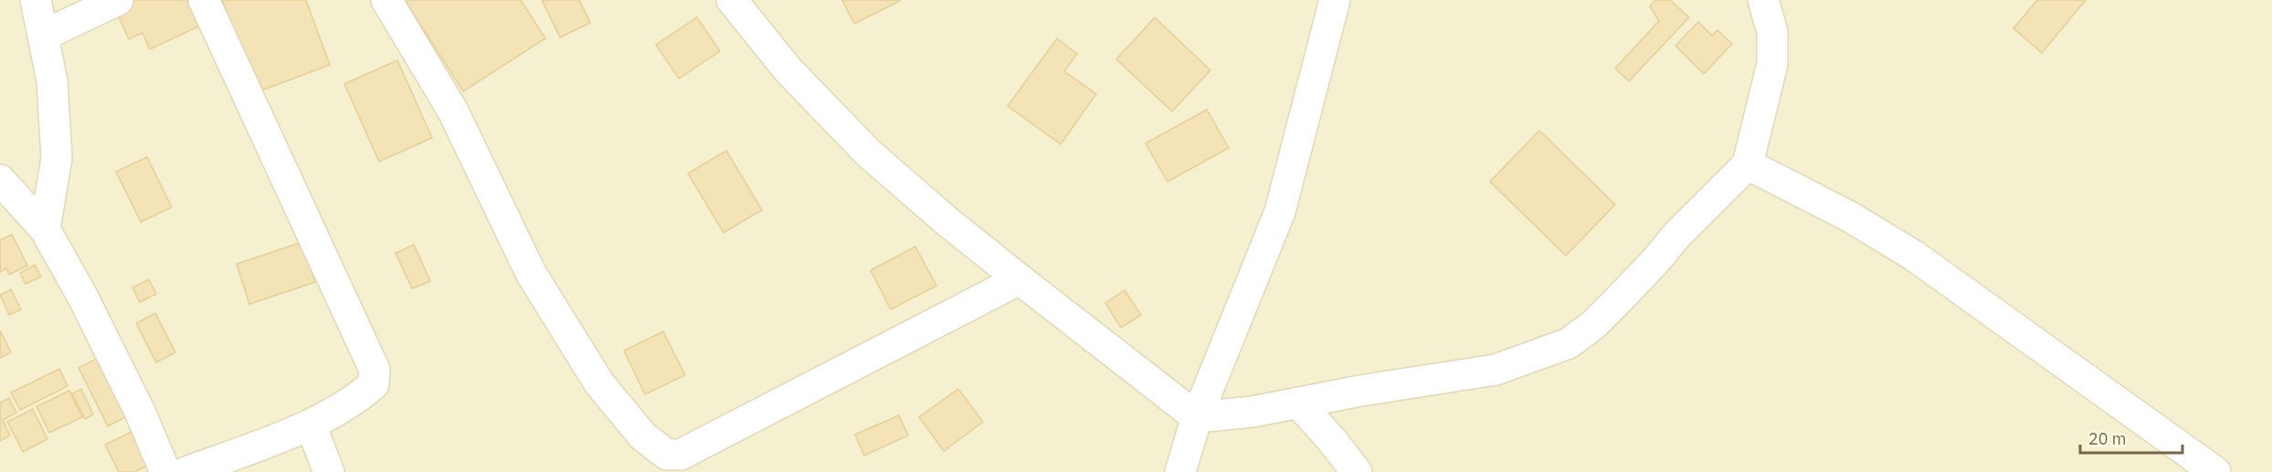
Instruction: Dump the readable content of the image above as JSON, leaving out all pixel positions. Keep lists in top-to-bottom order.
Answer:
{
  "scale_bar": "20 m"
}
